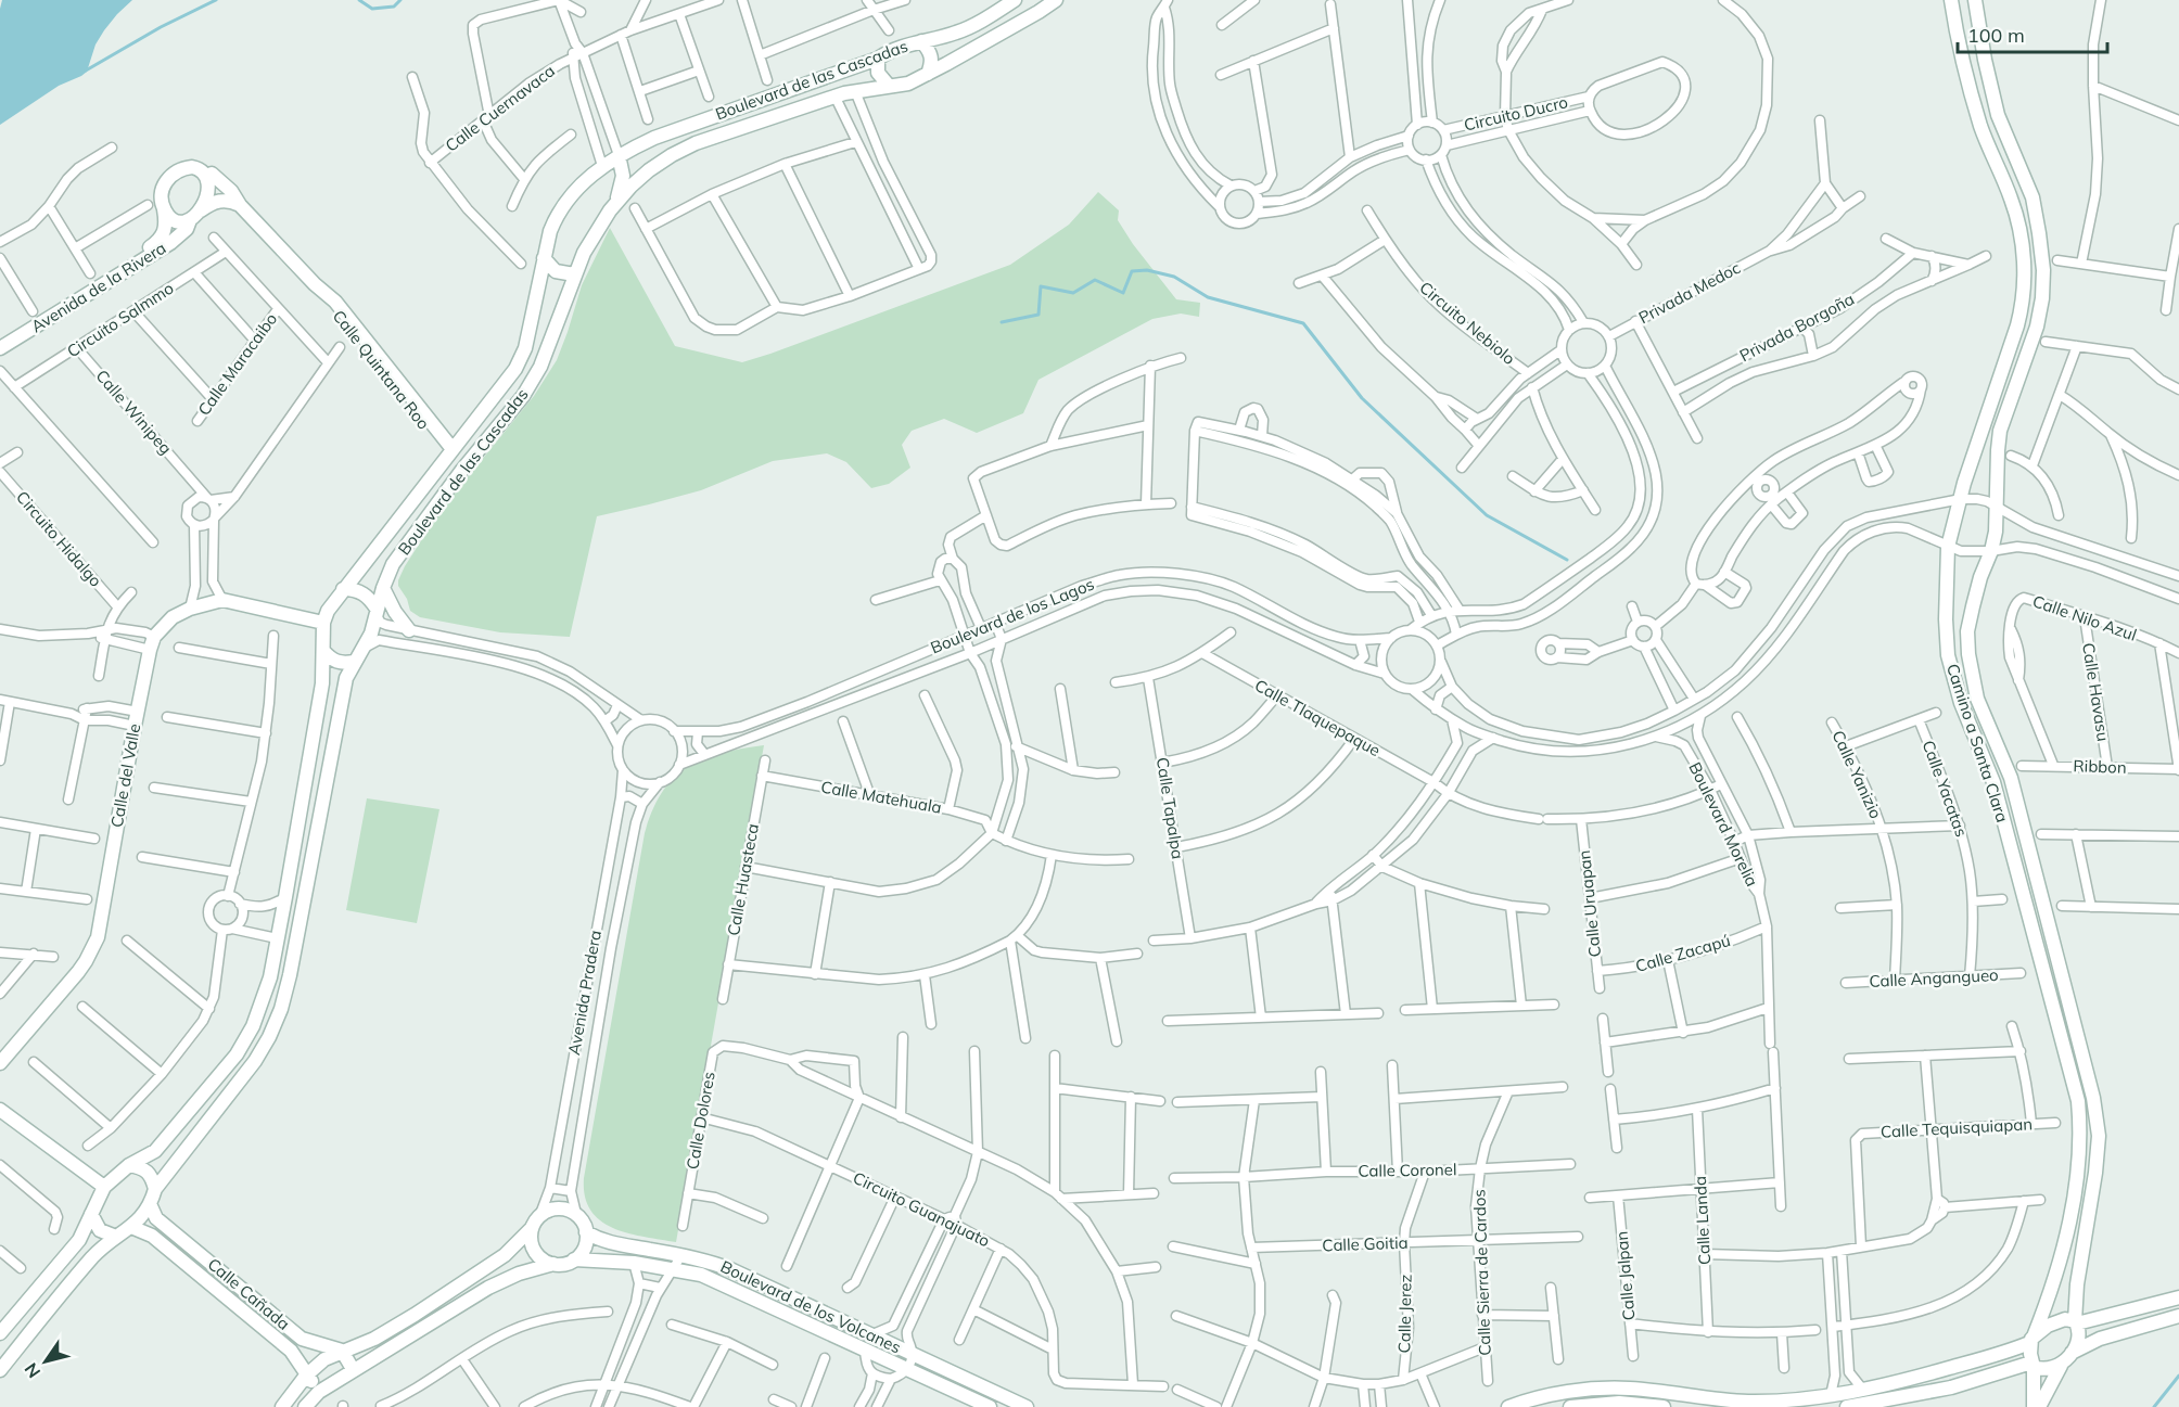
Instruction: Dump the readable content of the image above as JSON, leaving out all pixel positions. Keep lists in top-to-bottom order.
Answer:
{
  "streets": {
    "main road": [
      "Boulevard de las Cascadas",
      "Avenida de la Rivera",
      "Calle Quintana Roo",
      "Camino a Santa Clara",
      "Calle del Valle",
      "Calle Cañada",
      "Boulevard de los Volcanes"
    ],
    "street": [
      "Calle Cuernavaca",
      "Circuito Ducro",
      "Privada Medoc",
      "Circuito Salmmo",
      "Circuito Nebiolo",
      "Privada Borgoña",
      "Calle Maracaibo",
      "Calle Winipeg",
      "Circuito Hidalgo",
      "Boulevard de los Lagos",
      "Calle Nilo Azul",
      "Calle Havasu",
      "Calle Tlaquepaque",
      "Ribbon",
      "Calle Yanizio",
      "Calle Yacatas",
      "Calle Matehuala",
      "Calle Tapalpa",
      "Boulevard Morelia",
      "Calle Huasteca",
      "Calle Uruapan",
      "Calle Zacapú",
      "Calle Angangueo",
      "Avenida Pradera",
      "Calle Dolores",
      "Calle Tequisquiapan",
      "Calle Coronel",
      "Circuito Guanajuato",
      "Calle Landa",
      "Calle Goitia",
      "Calle Sierra de Cardos",
      "Calle Jalpan",
      "Calle Jerez"
    ]
  },
  "crossings": [
    ["Boulevard de las Cascadas", "Calle Quintana Roo"],
    ["Boulevard de las Cascadas", "Calle del Valle"],
    ["Boulevard de las Cascadas", "Calle Cañada"],
    ["Avenida de la Rivera", "Calle Quintana Roo"],
    ["Privada Medoc", "Circuito Nebiolo"],
    ["Circuito Salmmo", "Calle Winipeg"],
    ["Boulevard de los Lagos", "Avenida Pradera"],
    ["Calle Nilo Azul", "Calle Havasu"],
    ["Calle Nilo Azul", "Ribbon"],
    ["Calle Havasu", "Ribbon"],
    ["Calle Tlaquepaque", "Boulevard Morelia"],
    ["Calle Tlaquepaque", "Calle Uruapan"],
    ["Calle Yanizio", "Calle Angangueo"],
    ["Calle Yacatas", "Calle Angangueo"],
    ["Calle Matehuala", "Calle Huasteca"],
    ["Boulevard Morelia", "Calle Zacapú"],
    ["Calle Uruapan", "Calle Zacapú"],
    ["Avenida Pradera", "Boulevard de los Volcanes"],
    ["Calle Dolores", "Circuito Guanajuato"],
    ["Calle Coronel", "Calle Sierra de Cardos"],
    ["Calle Coronel", "Calle Jerez"],
    ["Calle Goitia", "Calle Sierra de Cardos"],
    ["Calle Goitia", "Calle Jerez"]
  ],
  "scale_bar": "100 m",
  "north": "bottom left"
}
